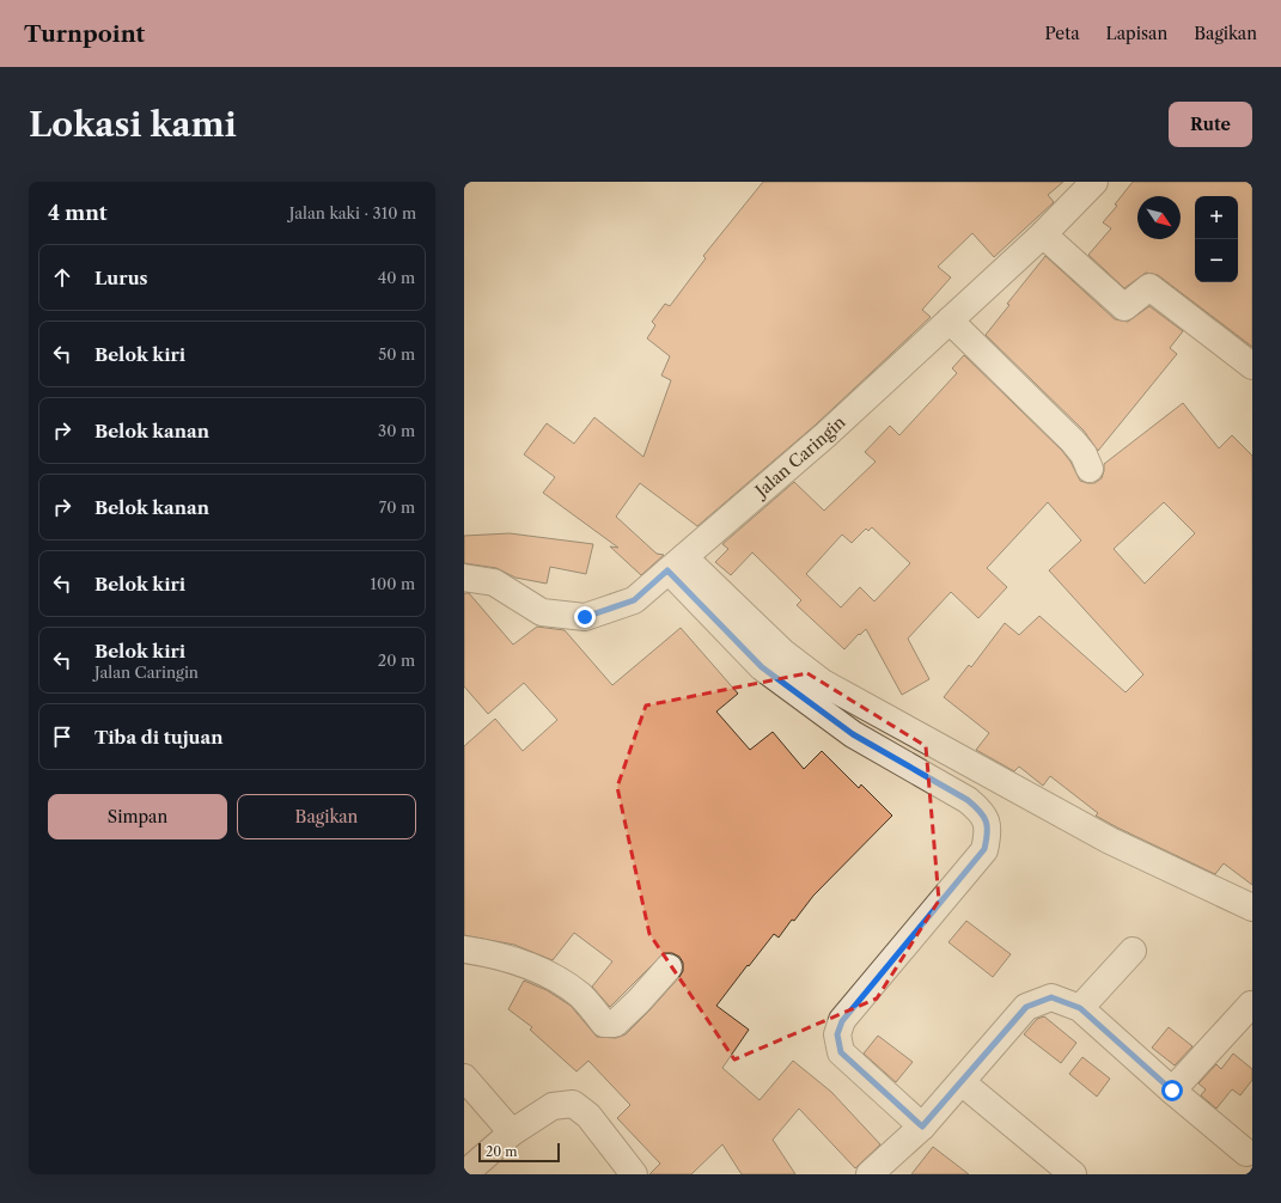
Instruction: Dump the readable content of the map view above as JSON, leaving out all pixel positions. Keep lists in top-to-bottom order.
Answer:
{
  "streets": {
    "street": ["Jalan Caringin"]
  },
  "scale_bar": "20 m",
  "north": "bottom right",
  "page": {
    "header": "Turnpoint",
    "nav": ["Peta", "Lapisan", "Bagikan"],
    "buttons": [
      "Rute",
      ["Simpan", "Bagikan"]
    ],
    "title": "Lokasi kami",
    "heading": ["4 mnt", "Jalan kaki · 310 m"],
    "map_buttons": ["+", "−"],
    "list": [
      ["Lurus", "40 m"],
      ["Belok kiri", "50 m"],
      ["Belok kanan", "30 m"],
      ["Belok kanan", "70 m"],
      ["Belok kiri", "100 m"],
      ["Belok kiri", "Jalan Caringin", "20 m"],
      "Tiba di tujuan"
    ],
    "scale": "20 m"
  }
}
